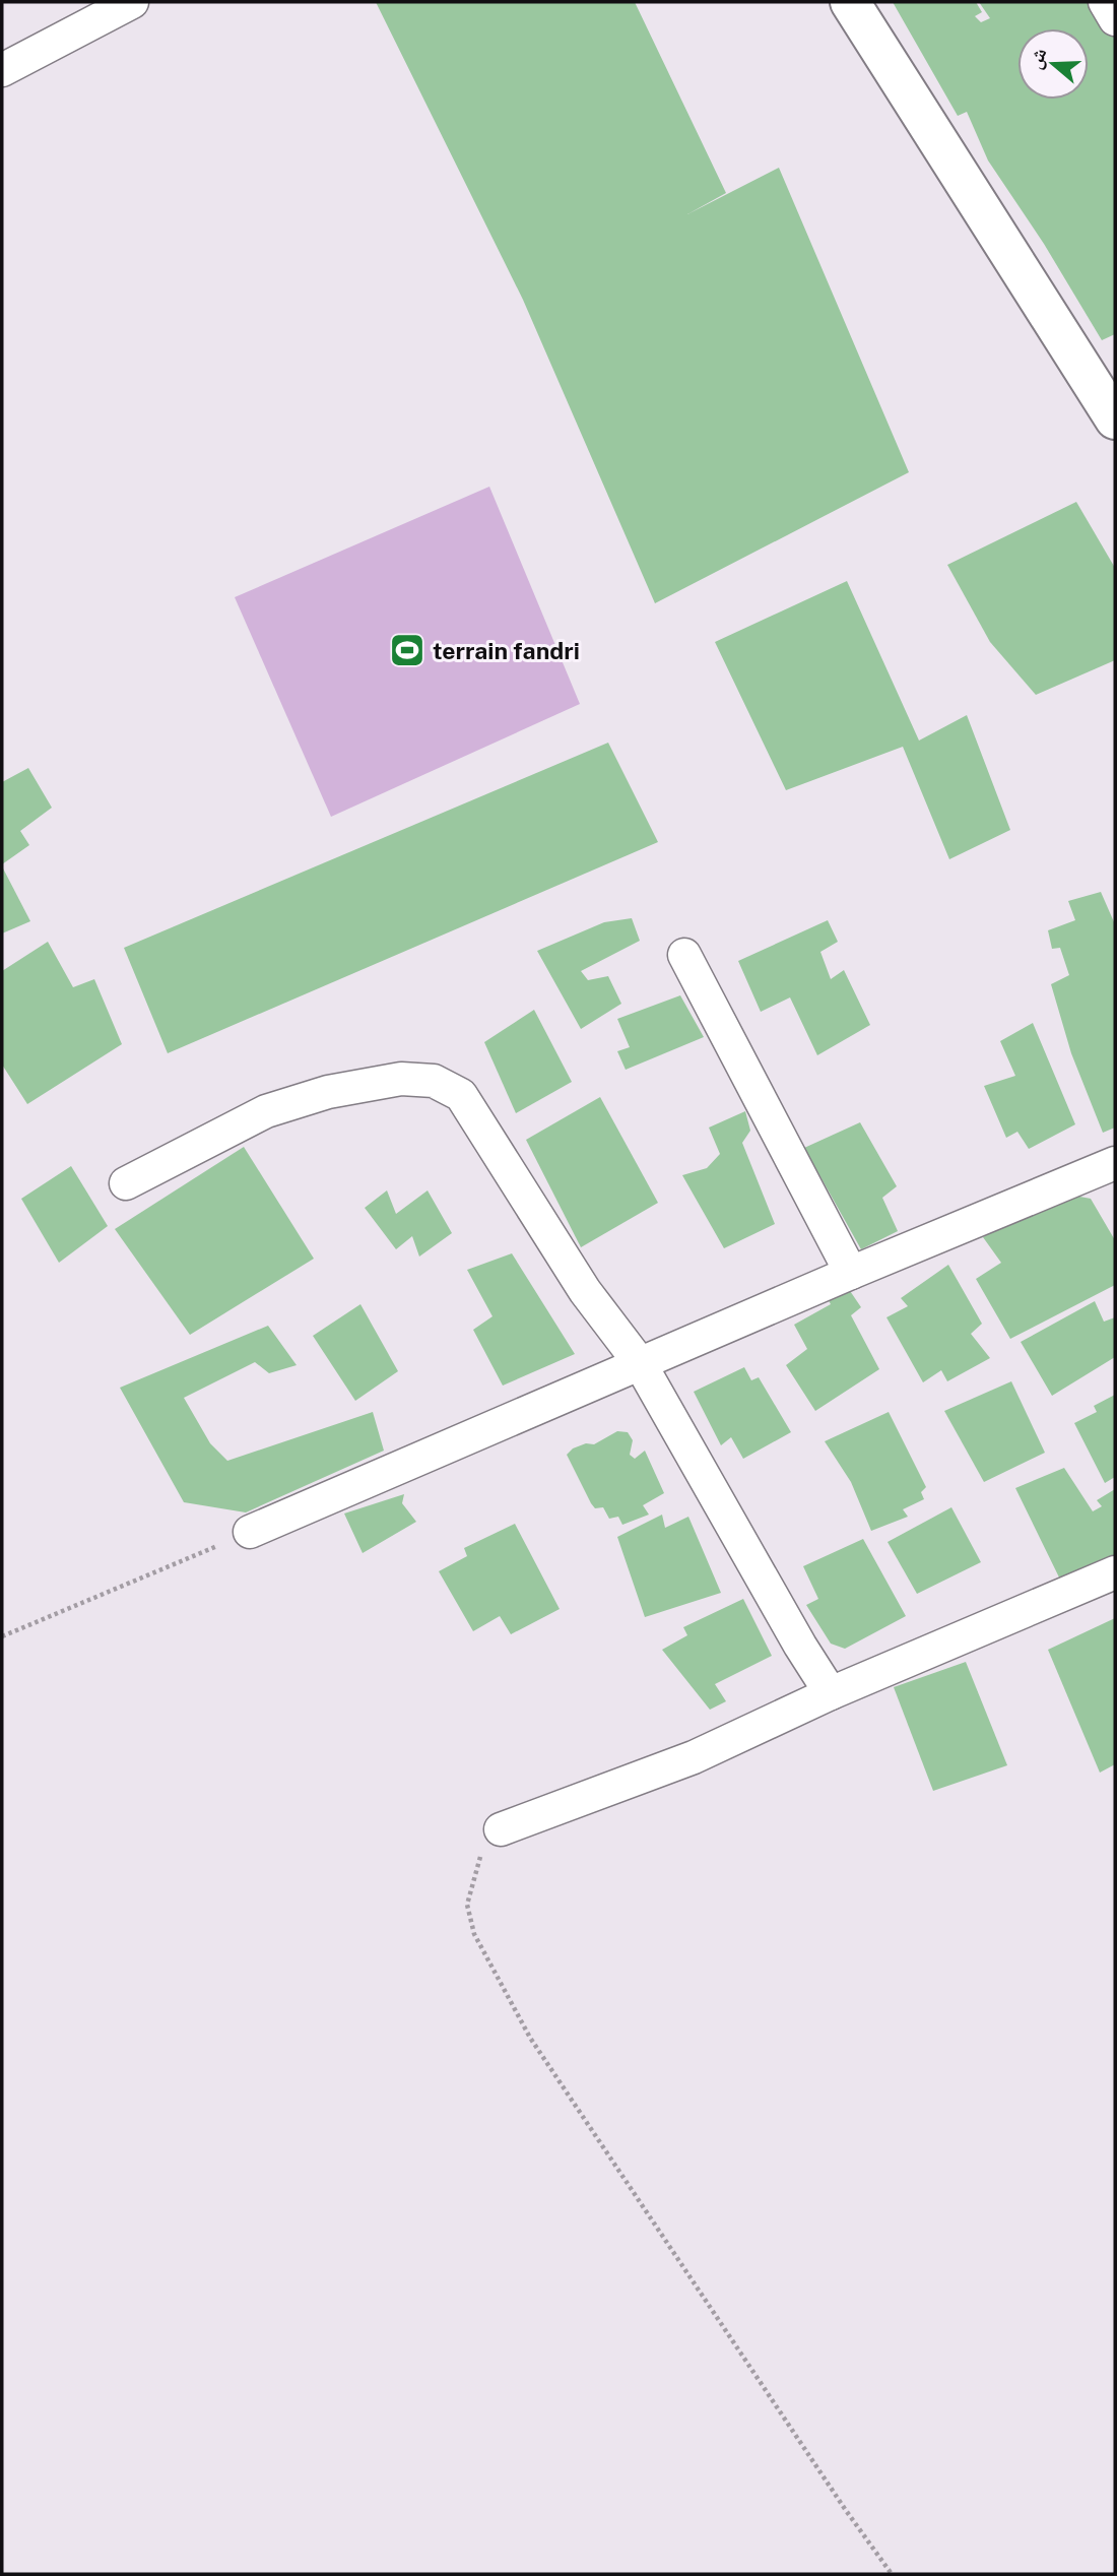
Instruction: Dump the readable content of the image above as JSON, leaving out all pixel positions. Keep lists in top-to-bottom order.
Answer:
{
  "places": {
    "sports": ["terrain fandri"]
  },
  "north": "left"
}
